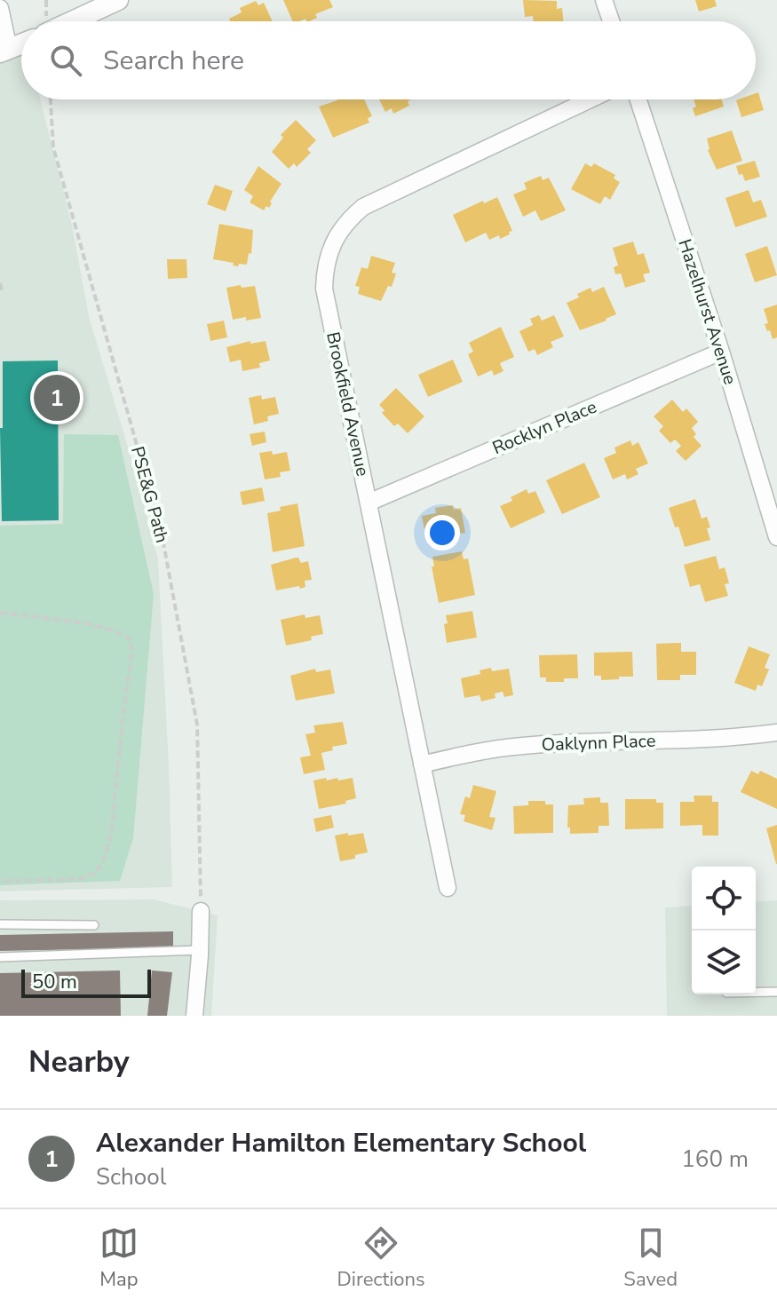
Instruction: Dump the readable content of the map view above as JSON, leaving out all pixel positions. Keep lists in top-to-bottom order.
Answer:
{
  "streets": {
    "street": [
      "Hazelhurst Avenue",
      "Brookfield Avenue",
      "Rocklyn Place",
      "Oaklynn Place"
    ],
    "path": ["PSE&G Path"]
  },
  "crossings": [
    ["Hazelhurst Avenue", "Rocklyn Place"],
    ["Brookfield Avenue", "Rocklyn Place"],
    ["Brookfield Avenue", "Oaklynn Place"]
  ],
  "scale_bar": "50 m",
  "page": {
    "search": "Search here",
    "pins": "1",
    "scale": "50 m",
    "heading": "Nearby",
    "list": [
      {
        "mark": "1",
        "name": "Alexander Hamilton Elementary School",
        "note": "School",
        "value": "160 m"
      }
    ],
    "nav": ["Map", "Directions", "Saved"]
  }
}
